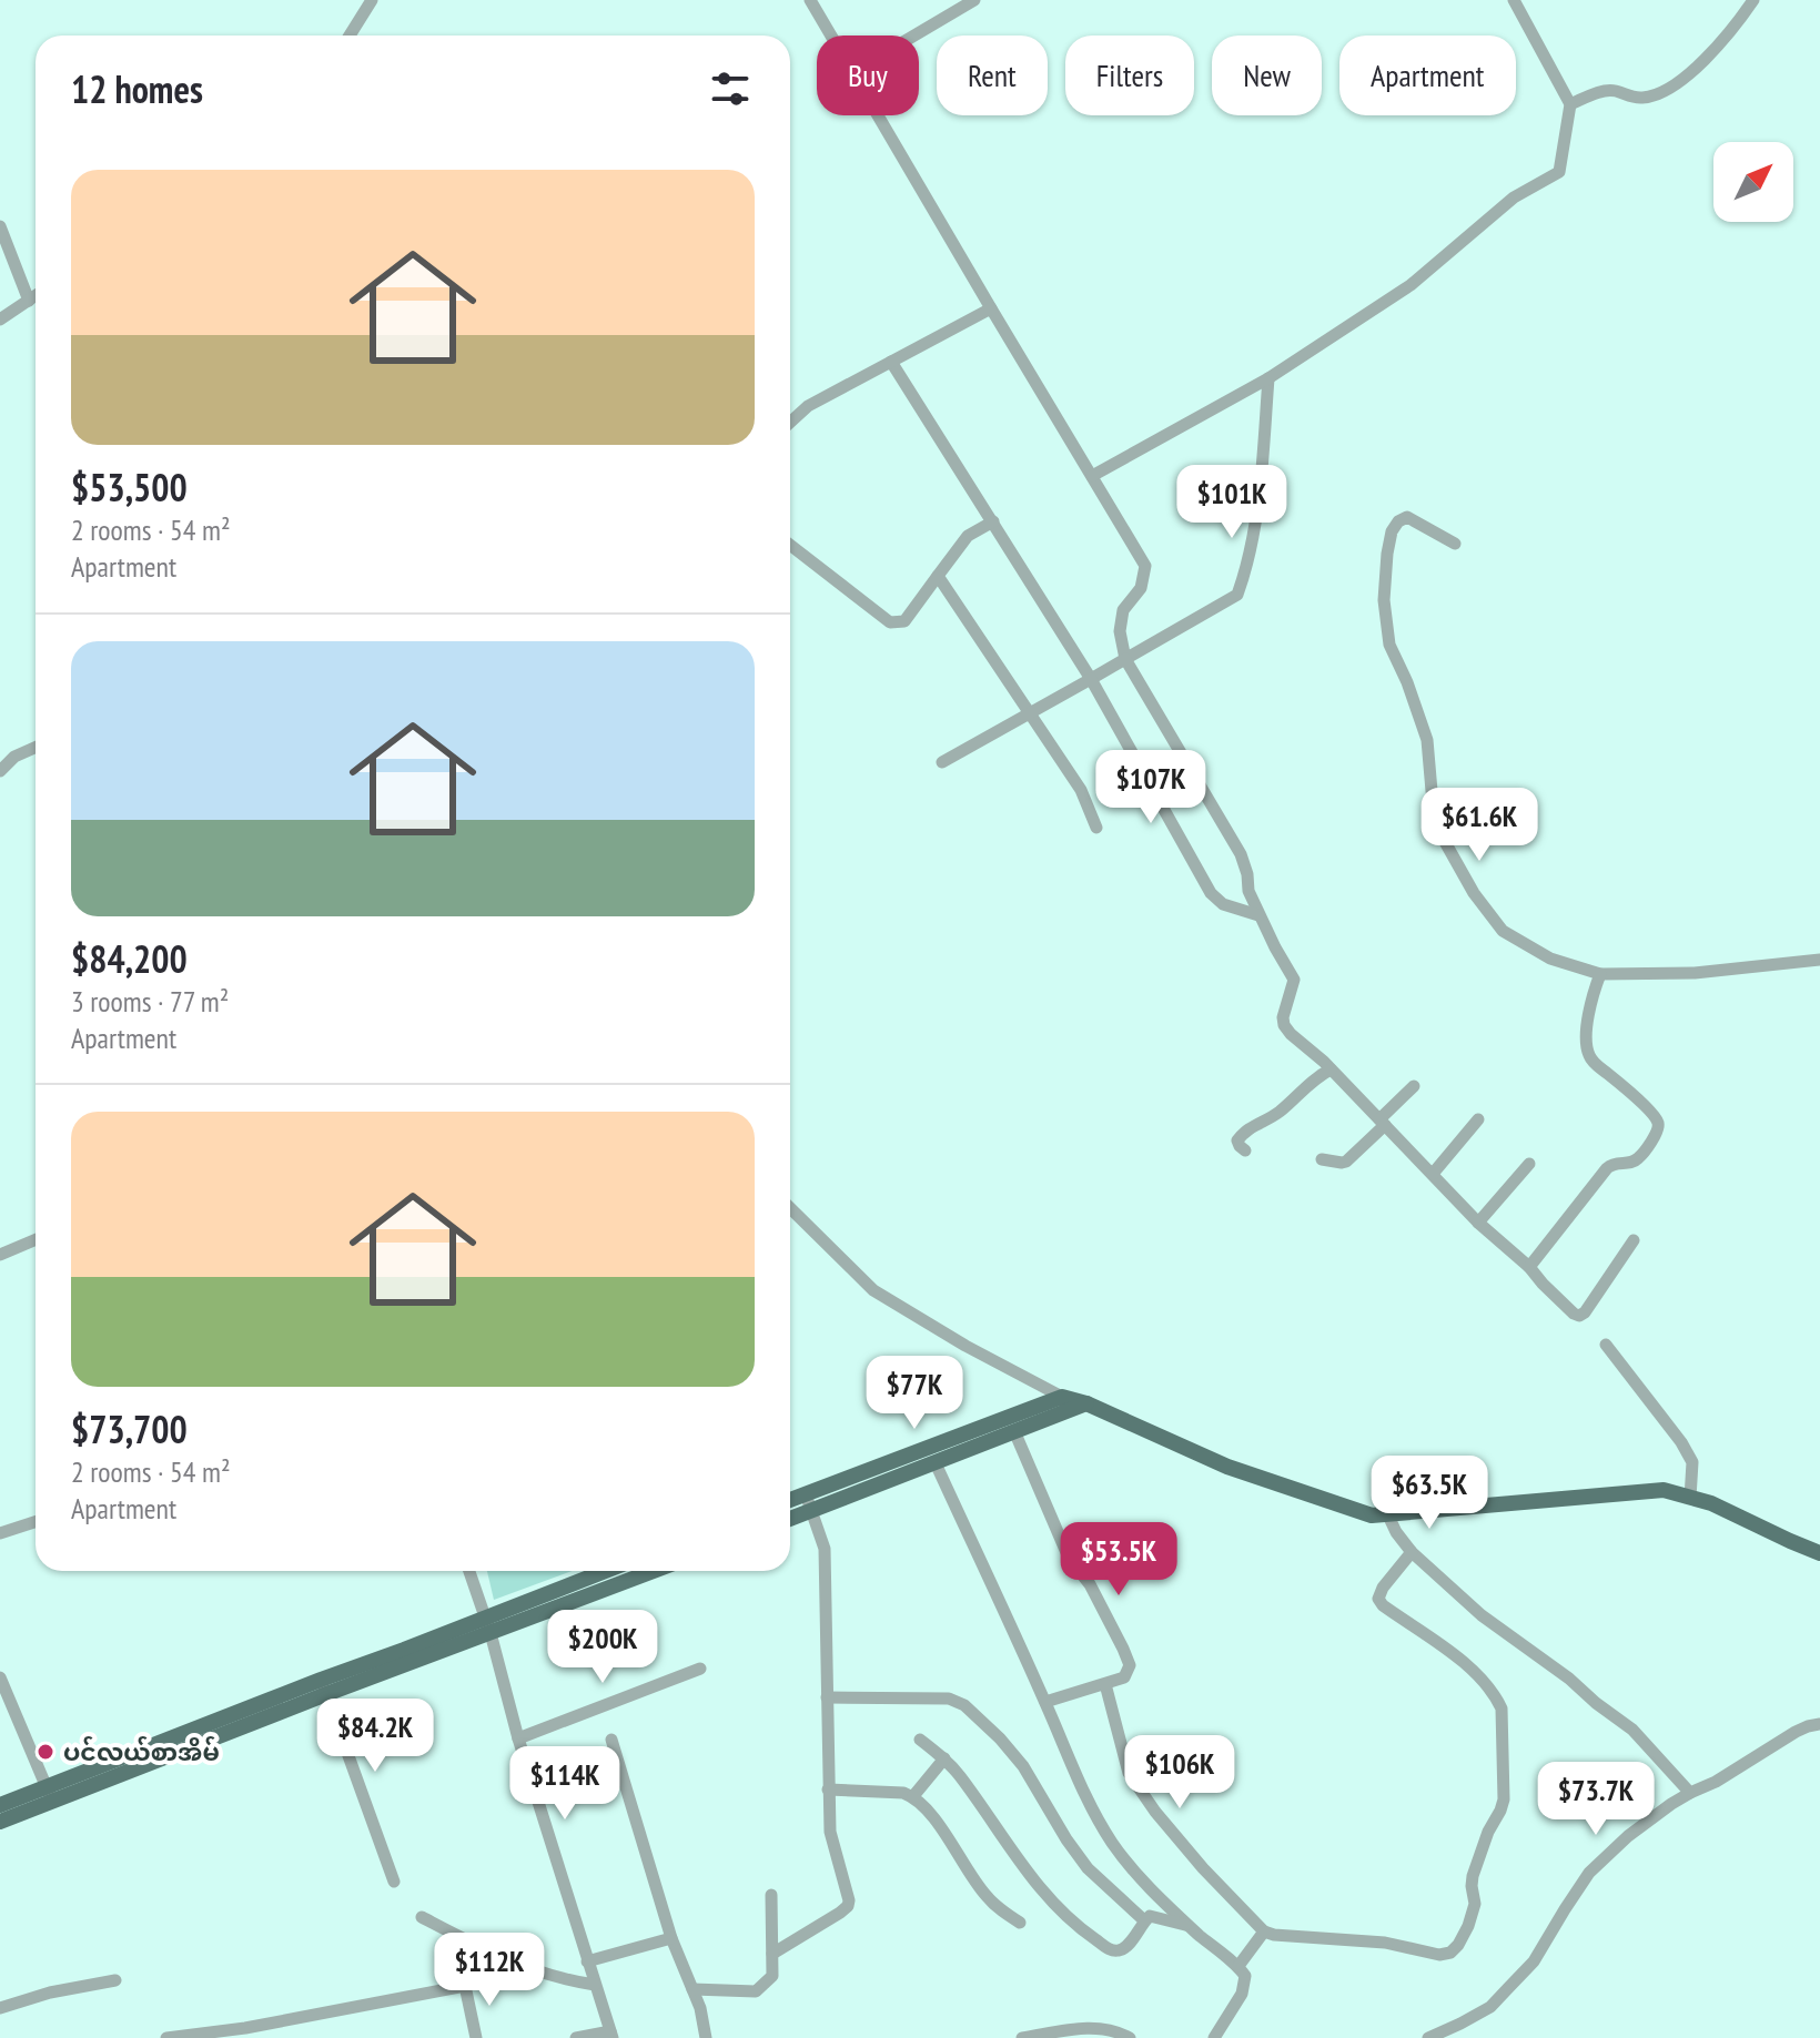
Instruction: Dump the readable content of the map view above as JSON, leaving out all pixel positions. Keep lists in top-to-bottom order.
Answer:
{
  "places": ["ပင်လယ်စာအိမ်"],
  "north": "top right",
  "page": {
    "chip": [
      "Buy",
      "Rent",
      "Filters",
      "New",
      "Apartment"
    ],
    "heading": "12 homes",
    "list": [
      {
        "name": "$53,500",
        "note": "2 rooms · 54 m² · Apartment"
      },
      {
        "name": "$84,200",
        "note": "3 rooms · 77 m² · Apartment"
      },
      {
        "name": "$73,700",
        "note": "2 rooms · 54 m² · Apartment"
      }
    ],
    "price": [
      "$101K",
      "$107K",
      "$61.6K",
      "$77K",
      "$63.5K",
      "$53.5K",
      "$200K",
      "$84.2K",
      "$106K",
      "$114K",
      "$73.7K",
      "$112K"
    ]
  }
}
